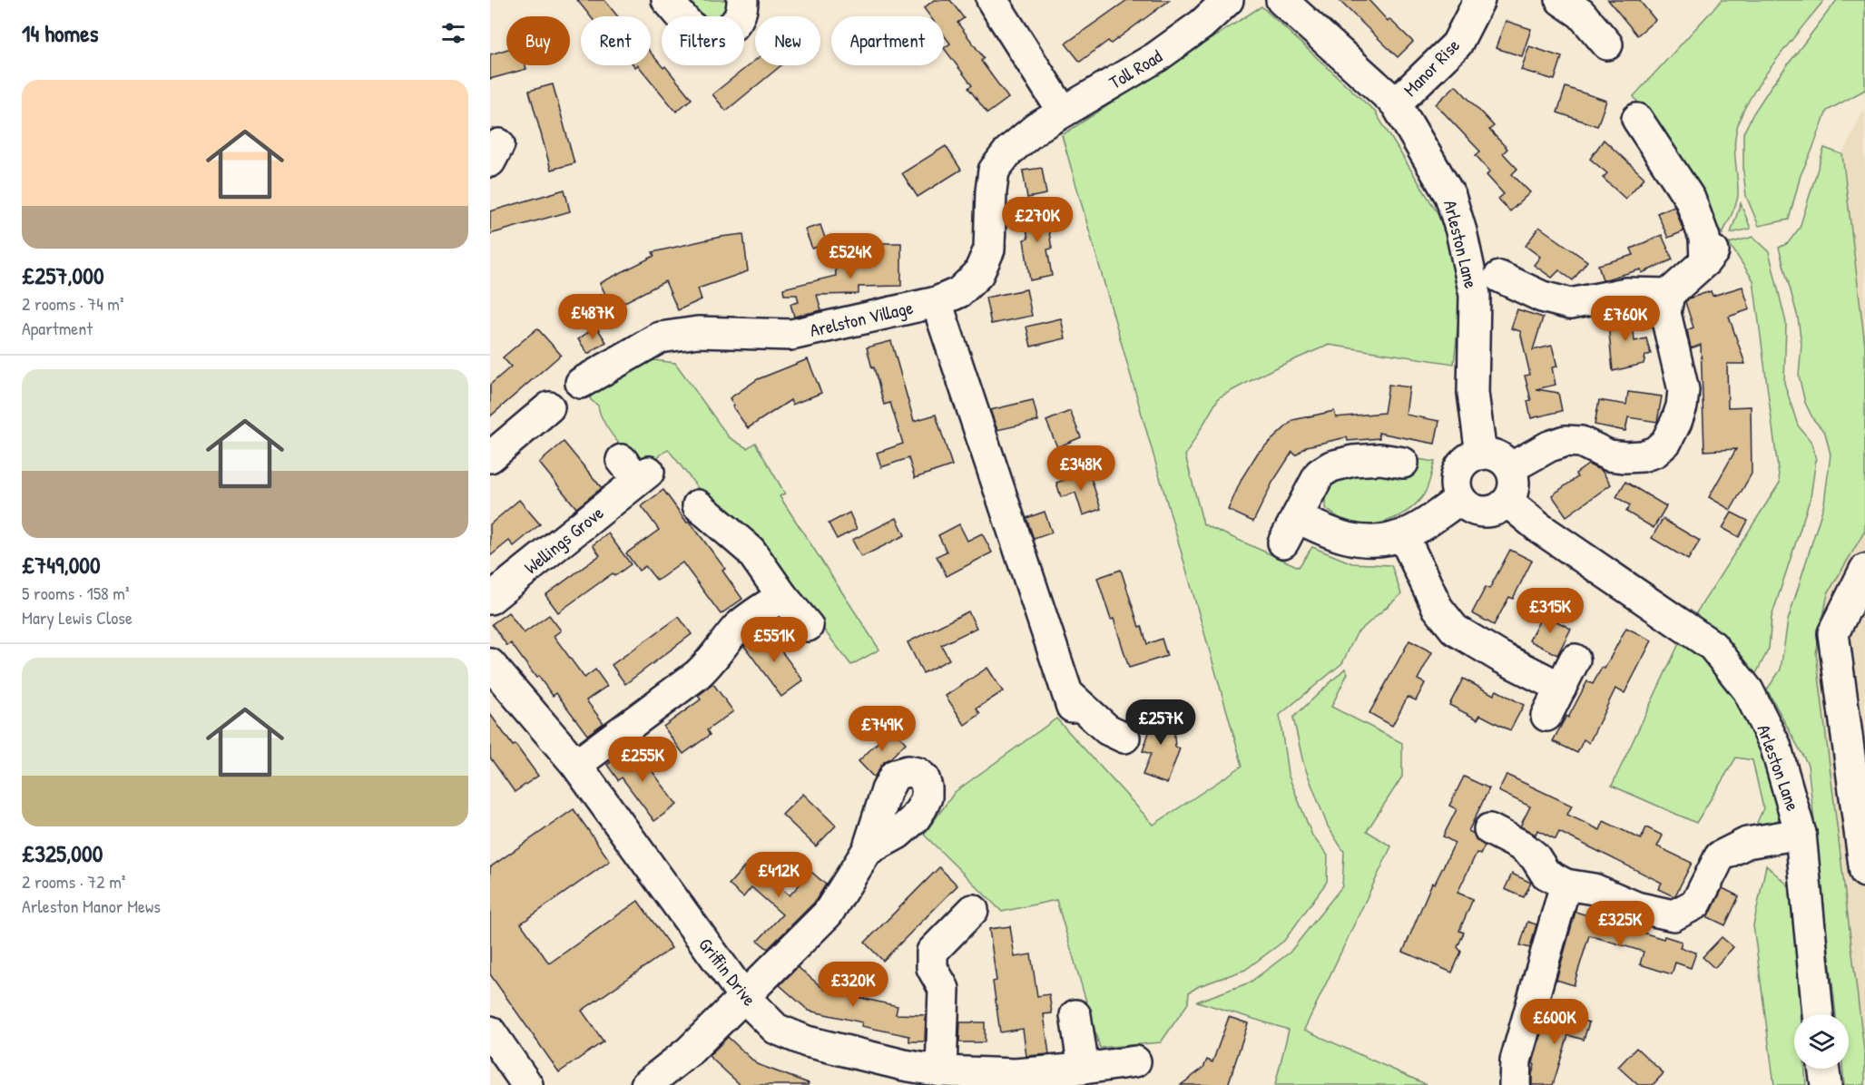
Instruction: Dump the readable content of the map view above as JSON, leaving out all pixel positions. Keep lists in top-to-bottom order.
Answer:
{
  "streets": {
    "street": [
      "Manor Rise",
      "Toll Road",
      "Arleston Lane",
      "Arelston Village",
      "Wellings Grove",
      "Griffin Drive"
    ]
  },
  "crossings": [
    ["Manor Rise", "Arleston Lane"],
    ["Toll Road", "Arelston Village"]
  ],
  "page": {
    "heading": "14 homes",
    "chip": [
      "Buy",
      "Rent",
      "Filters",
      "New",
      "Apartment"
    ],
    "list": [
      {
        "name": "£257,000",
        "note": "2 rooms · 74 m² · Apartment"
      },
      {
        "name": "£749,000",
        "note": "5 rooms · 158 m² · Mary Lewis Close"
      },
      {
        "name": "£325,000",
        "note": "2 rooms · 72 m² · Arleston Manor Mews"
      }
    ],
    "price": [
      "£270K",
      "£524K",
      "£487K",
      "£760K",
      "£348K",
      "£315K",
      "£551K",
      "£257K",
      "£749K",
      "£255K",
      "£412K",
      "£325K",
      "£320K",
      "£600K"
    ]
  }
}
